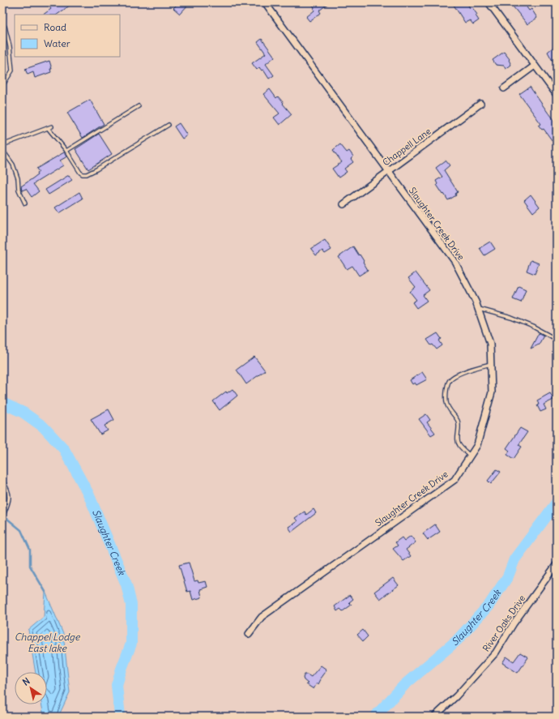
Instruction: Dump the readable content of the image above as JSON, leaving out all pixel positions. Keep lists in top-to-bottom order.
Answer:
{
  "streets": {
    "street": ["Chappell Lane", "Slaughter Creek Drive", "River Oaks Drive"]
  },
  "crossings": [
    ["Chappell Lane", "Slaughter Creek Drive"]
  ],
  "water": ["Slaughter Creek", "Chappel Lodge East lake"],
  "legend": ["Road", "Water"],
  "north": "top left"
}
